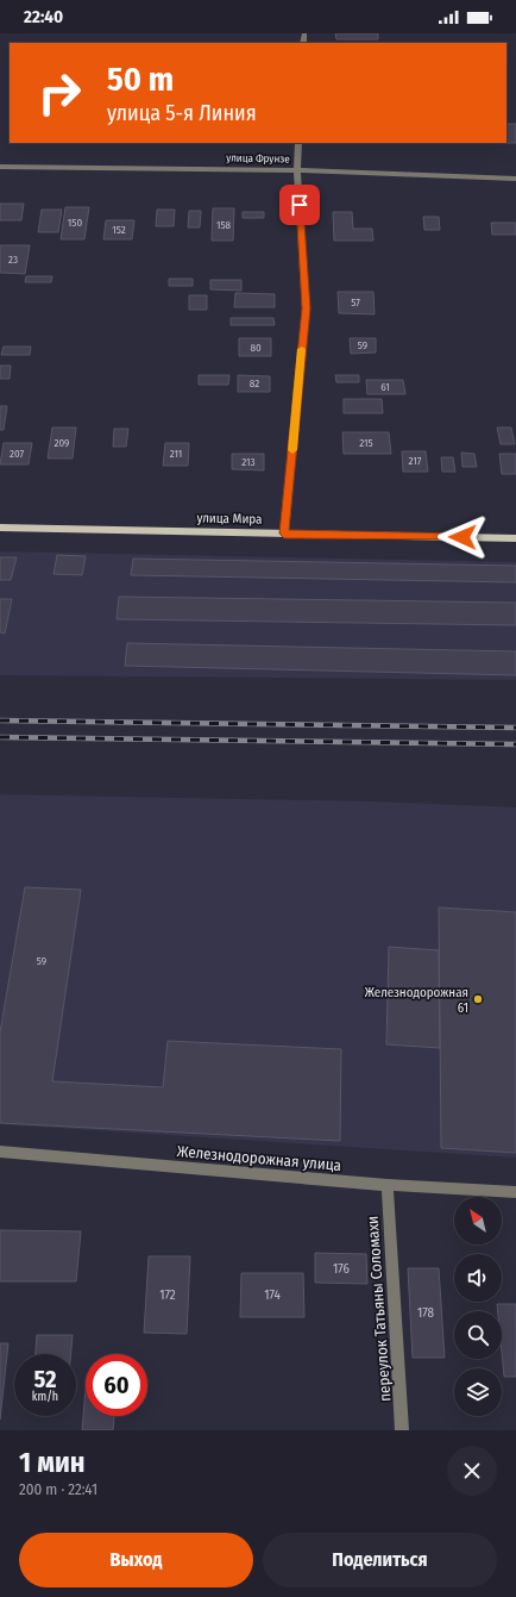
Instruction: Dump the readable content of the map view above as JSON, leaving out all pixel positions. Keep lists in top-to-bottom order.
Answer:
{
  "streets": {
    "main road": ["улица Мира"],
    "street": ["улица Фрунзе", "Железнодорожная улица", "переулок Татьяны Соломахи"]
  },
  "crossings": [
    ["Железнодорожная улица", "переулок Татьяны Соломахи"]
  ],
  "places": ["Железнодорожная 61"],
  "house_numbers": [
    "150",
    "158",
    "152",
    "23",
    "57",
    "59",
    "80",
    "82",
    "61",
    "209",
    "215",
    "207",
    "211",
    "217",
    "213",
    "59",
    "176",
    "172",
    "174",
    "178"
  ],
  "north": "top left",
  "page": {
    "status": "22:40",
    "turn": ["50 m", "улица 5-я Линия"],
    "speed": "52 km/h",
    "limit": "60",
    "heading": ["1 мин", "200 m · 22:41"],
    "buttons": ["Выход", "Поделиться"]
  }
}
